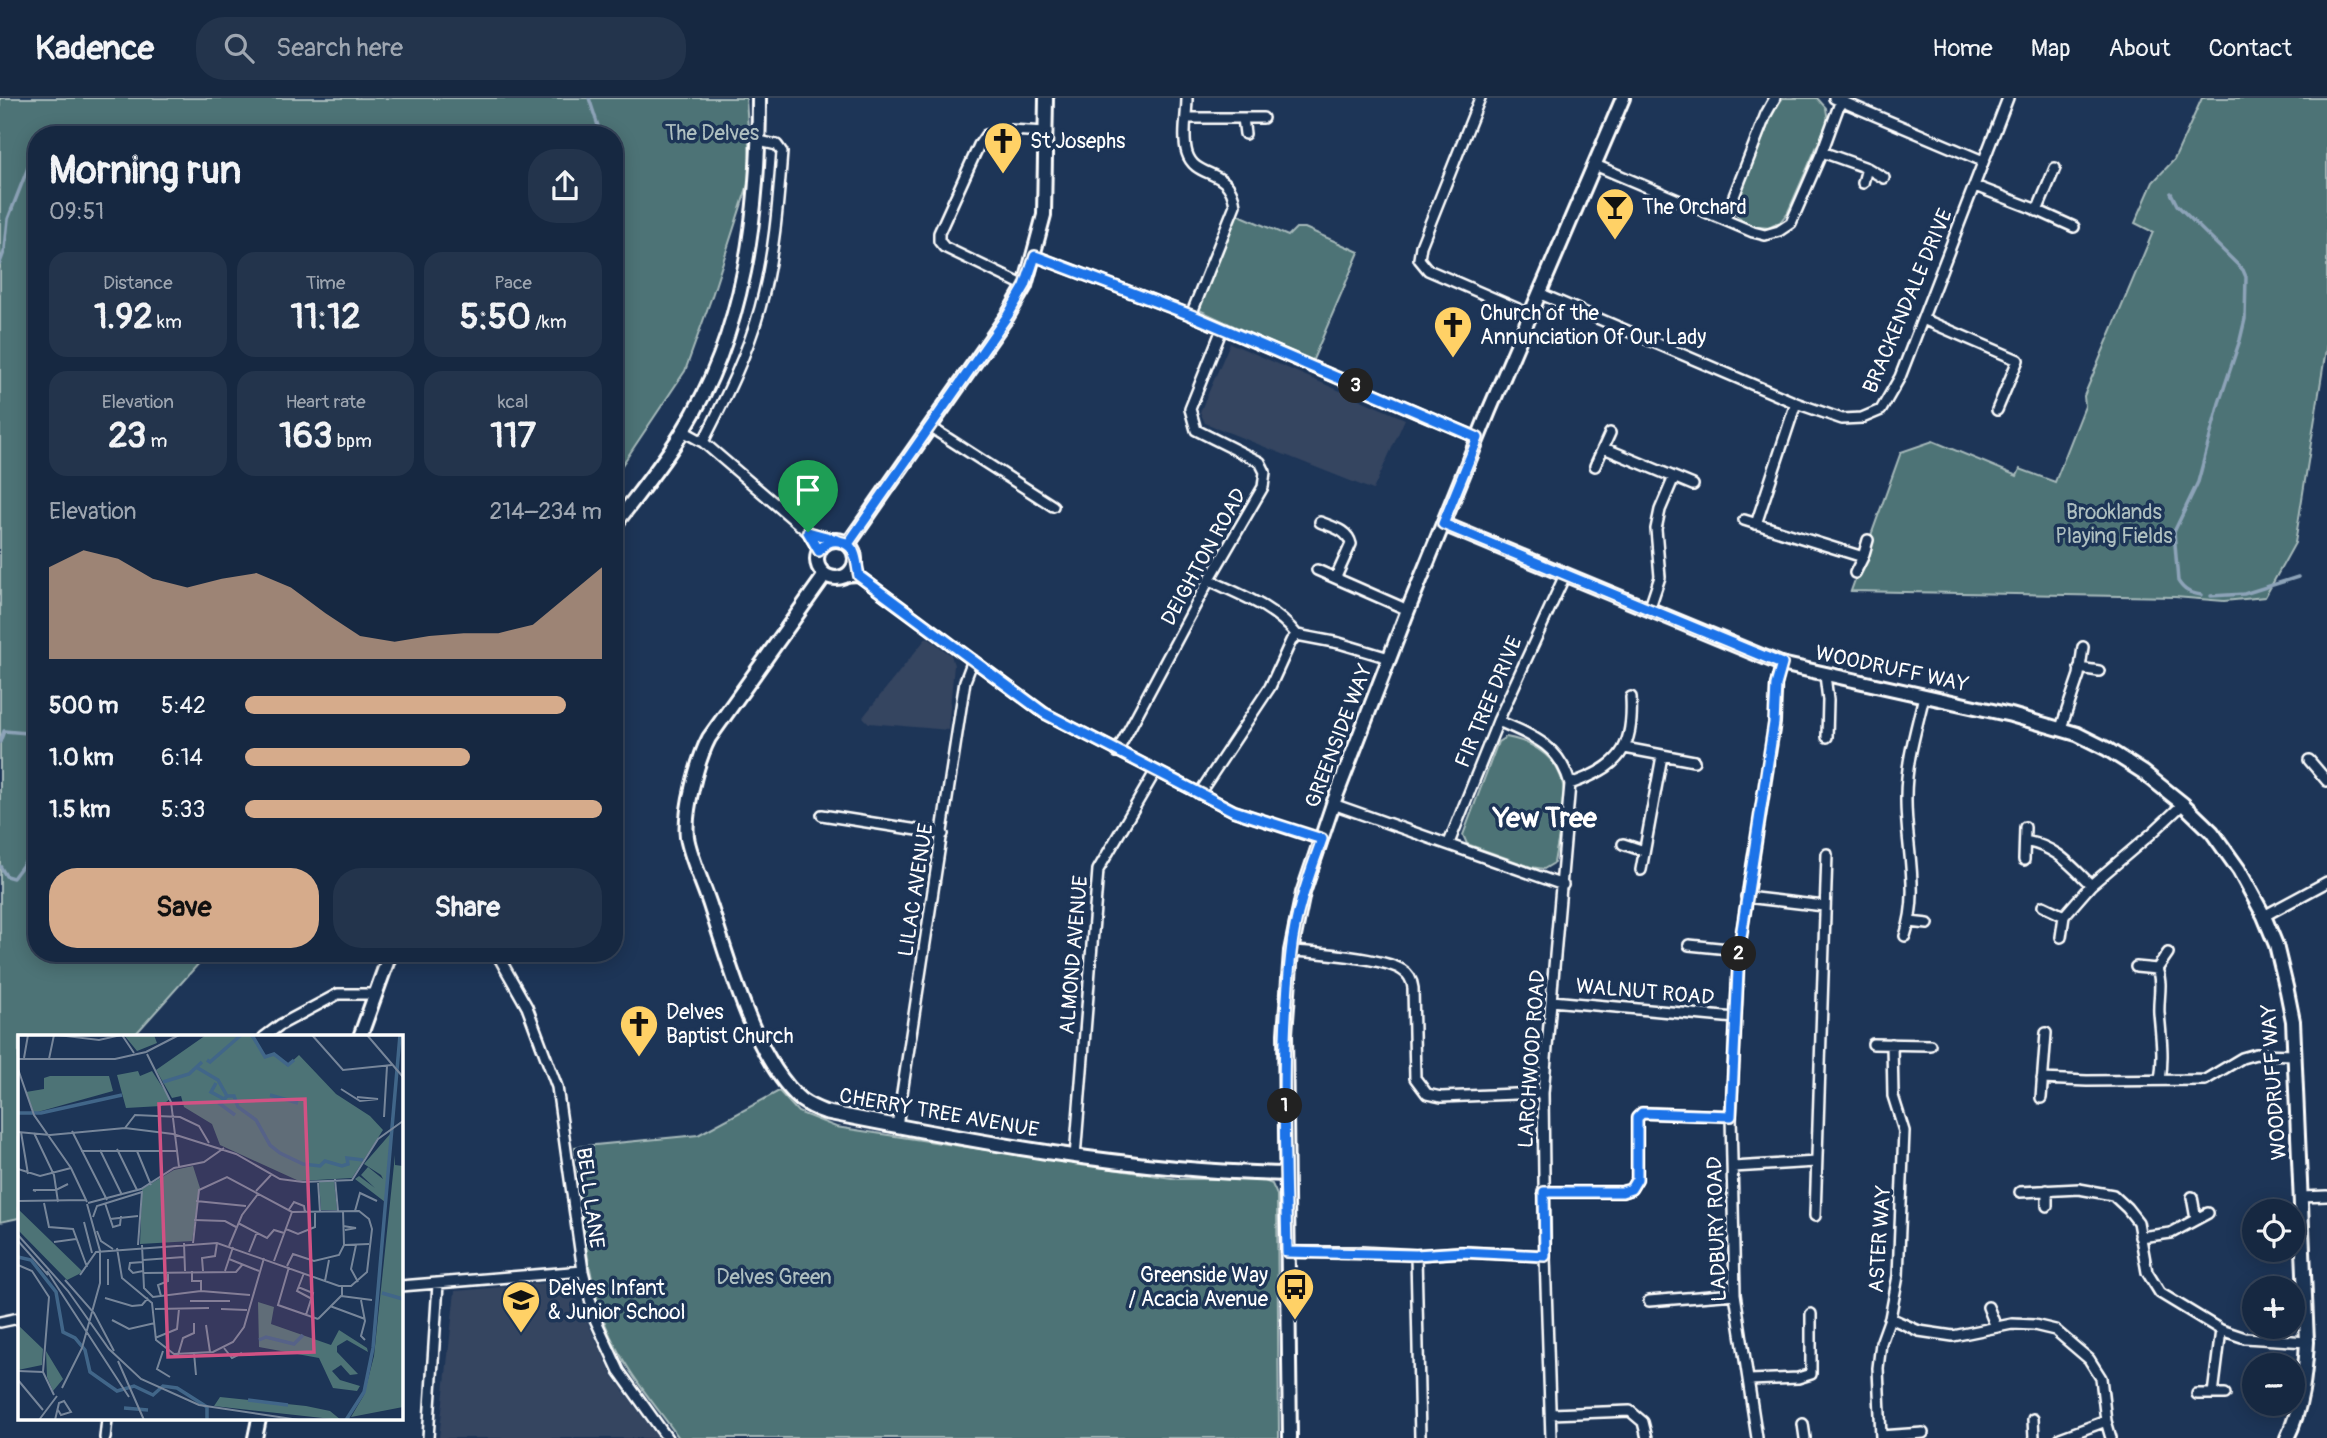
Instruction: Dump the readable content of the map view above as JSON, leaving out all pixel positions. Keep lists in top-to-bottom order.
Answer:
{
  "streets": {
    "street": [
      "BRACKENDALE DRIVE",
      "DEIGHTON ROAD",
      "WOODRUFF WAY",
      "FIR TREE DRIVE",
      "GREENSIDE WAY",
      "LILAC AVENUE",
      "ALMOND AVENUE",
      "WALNUT ROAD",
      "LARCHWOOD ROAD",
      "CHERRY TREE AVENUE",
      "BELL LANE",
      "LADBURY ROAD",
      "ASTER WAY"
    ]
  },
  "crossings": [
    ["BRACKENDALE DRIVE", "GREENSIDE WAY"],
    ["WOODRUFF WAY", "FIR TREE DRIVE"],
    ["WOODRUFF WAY", "GREENSIDE WAY"],
    ["WOODRUFF WAY", "LADBURY ROAD"],
    ["GREENSIDE WAY", "CHERRY TREE AVENUE"],
    ["LILAC AVENUE", "CHERRY TREE AVENUE"],
    ["ALMOND AVENUE", "CHERRY TREE AVENUE"],
    ["WALNUT ROAD", "LARCHWOOD ROAD"],
    ["WALNUT ROAD", "LADBURY ROAD"]
  ],
  "districts": ["Yew Tree"],
  "parks": ["The Delves", "Brooklands Playing Fields", "Delves Green"],
  "places": {
    "church": ["St Josephs", "Church of the Annunciation Of Our Lady", "Delves Baptist Church"],
    "bar": ["The Orchard"],
    "bus stop": ["Greenside Way / Acacia Avenue"],
    "school or university": ["Delves Infant & Junior School"]
  },
  "page": {
    "header": "Kadence",
    "search": "Search here",
    "nav": [
      "Home",
      "Map",
      "About",
      "Contact"
    ],
    "heading": ["Morning run", "09:51"],
    "stats": [
      ["Distance", "1.92 km"],
      ["Time", "11:12"],
      ["Pace", "5:50 /km"],
      ["Elevation", "23 m"],
      ["Heart rate", "163 bpm"],
      ["kcal", "117"]
    ],
    "pins": ["3", "2", "1"],
    "chart": ["Elevation", "214–234 m"],
    "list": [
      {
        "name": "500 m",
        "note": "5:42"
      },
      {
        "name": "1.0 km",
        "note": "6:14"
      },
      {
        "name": "1.5 km",
        "note": "5:33"
      }
    ],
    "buttons": ["Save", "Share"],
    "map_buttons": ["+", "−"]
  }
}
